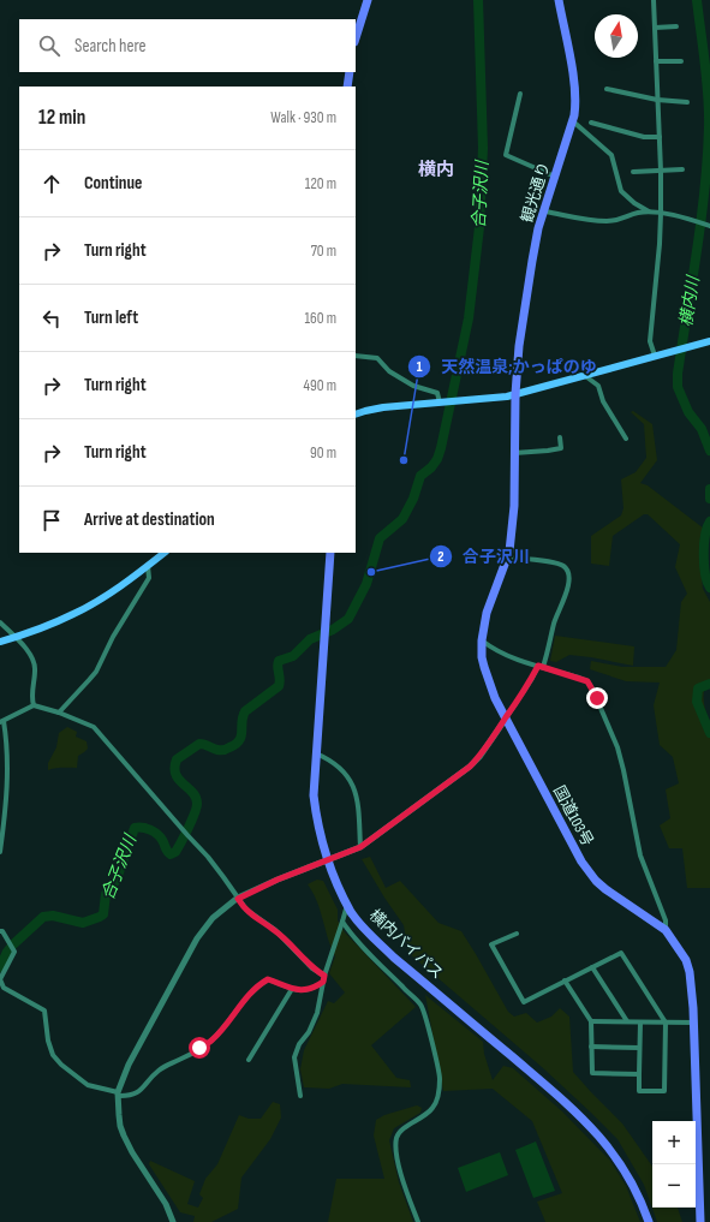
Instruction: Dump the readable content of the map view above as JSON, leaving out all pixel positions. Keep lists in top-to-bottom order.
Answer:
{
  "streets": {
    "highway": ["観光通り", "国道103号", "横内バイパス"]
  },
  "crossings": [
    ["観光通り", "国道103号"]
  ],
  "districts": ["横内"],
  "water": ["合子沢川", "横内川"],
  "places": ["天然温泉;かっぱのゆ", "合子沢川"],
  "north": "top",
  "page": {
    "search": "Search here",
    "heading": ["12 min", "Walk · 930 m"],
    "list": [
      ["Continue", "120 m"],
      ["Turn right", "70 m"],
      ["Turn left", "160 m"],
      ["Turn right", "490 m"],
      ["Turn right", "90 m"],
      "Arrive at destination"
    ],
    "map_buttons": ["+", "−"]
  }
}
